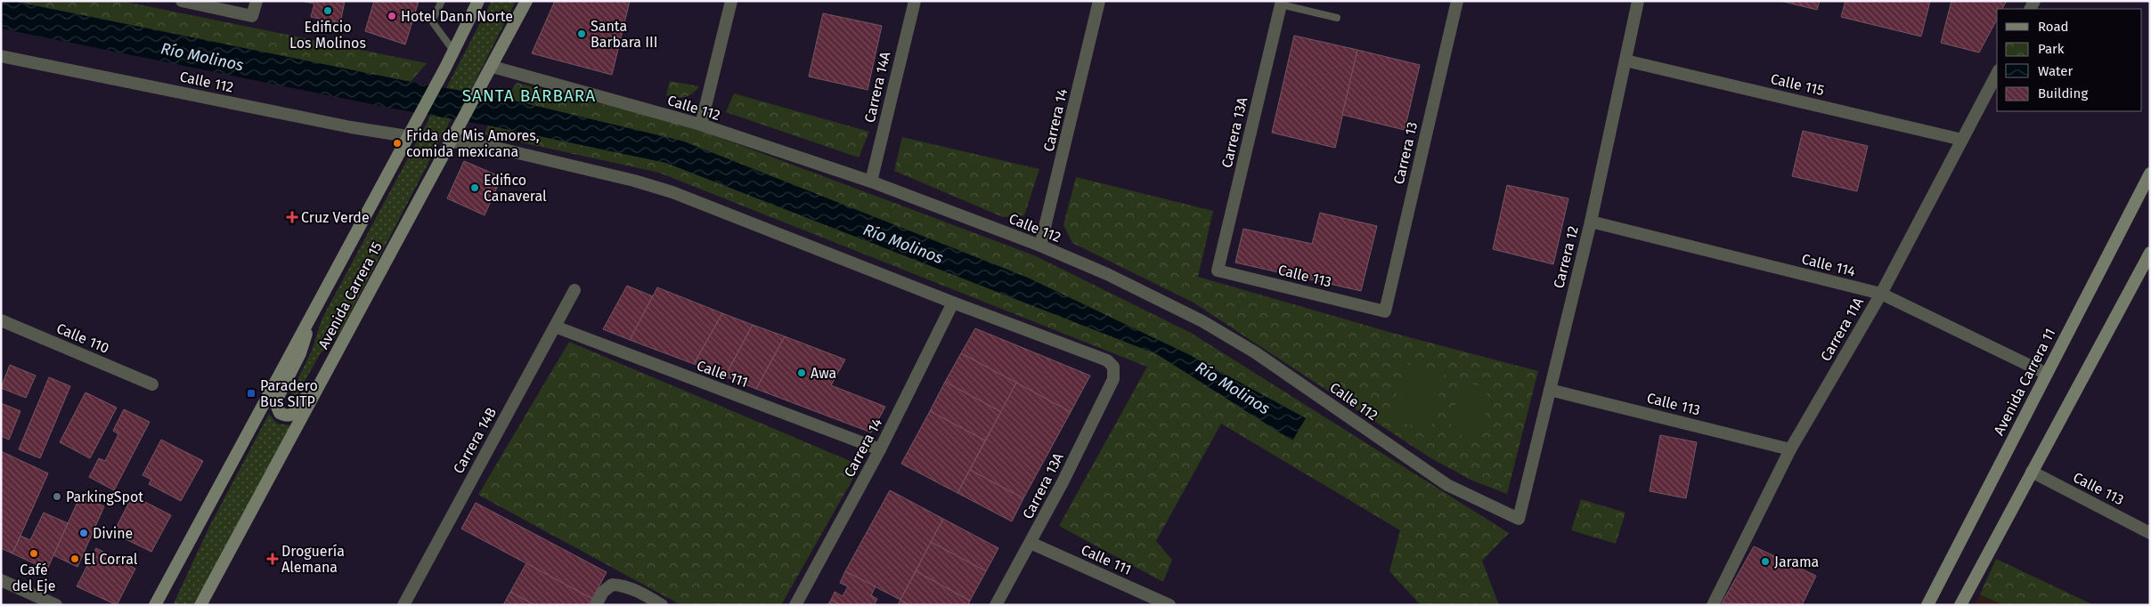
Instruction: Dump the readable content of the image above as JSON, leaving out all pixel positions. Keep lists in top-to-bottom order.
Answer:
{
  "streets": {
    "main road": ["Avenida Carrera 15", "Avenida Carrera 11"],
    "street": [
      "Calle 112",
      "Calle 115",
      "Carrera 14A",
      "Carrera 14",
      "Carrera 13A",
      "Carrera 13",
      "Carrera 12",
      "Calle 114",
      "Calle 113",
      "Carrera 11A",
      "Calle 110",
      "Calle 111",
      "Carrera 14B"
    ]
  },
  "crossings": [
    ["Calle 112", "Carrera 14A"],
    ["Calle 112", "Carrera 14"],
    ["Calle 112", "Carrera 12"],
    ["Calle 112", "Avenida Carrera 15"],
    ["Calle 115", "Carrera 12"],
    ["Calle 115", "Carrera 11A"],
    ["Carrera 14", "Carrera 13A"],
    ["Carrera 14", "Calle 111"],
    ["Carrera 13A", "Calle 113"],
    ["Carrera 13A", "Calle 111"],
    ["Carrera 13", "Calle 113"],
    ["Carrera 12", "Calle 114"],
    ["Carrera 12", "Calle 113"],
    ["Calle 114", "Carrera 11A"],
    ["Calle 114", "Avenida Carrera 11"],
    ["Calle 113", "Carrera 11A"],
    ["Calle 111", "Carrera 14B"]
  ],
  "districts": ["SANTA BÁRBARA"],
  "water": ["Río Molinos"],
  "places": {
    "other": [
      "Edificio Los Molinos",
      "Hotel Dann Norte",
      "Santa Barbara III",
      "Frida de Mis Amores, comida mexicana",
      "Edifico Canaveral",
      "Awa",
      "ParkingSpot",
      "Divine",
      "Café del Eje",
      "El Corral",
      "Jarama"
    ],
    "health": ["Cruz Verde", "Droguería Alemana"],
    "transit": ["Paradero Bus SITP"]
  },
  "legend": [
    "Road",
    "Park",
    "Water",
    "Building"
  ]
}
